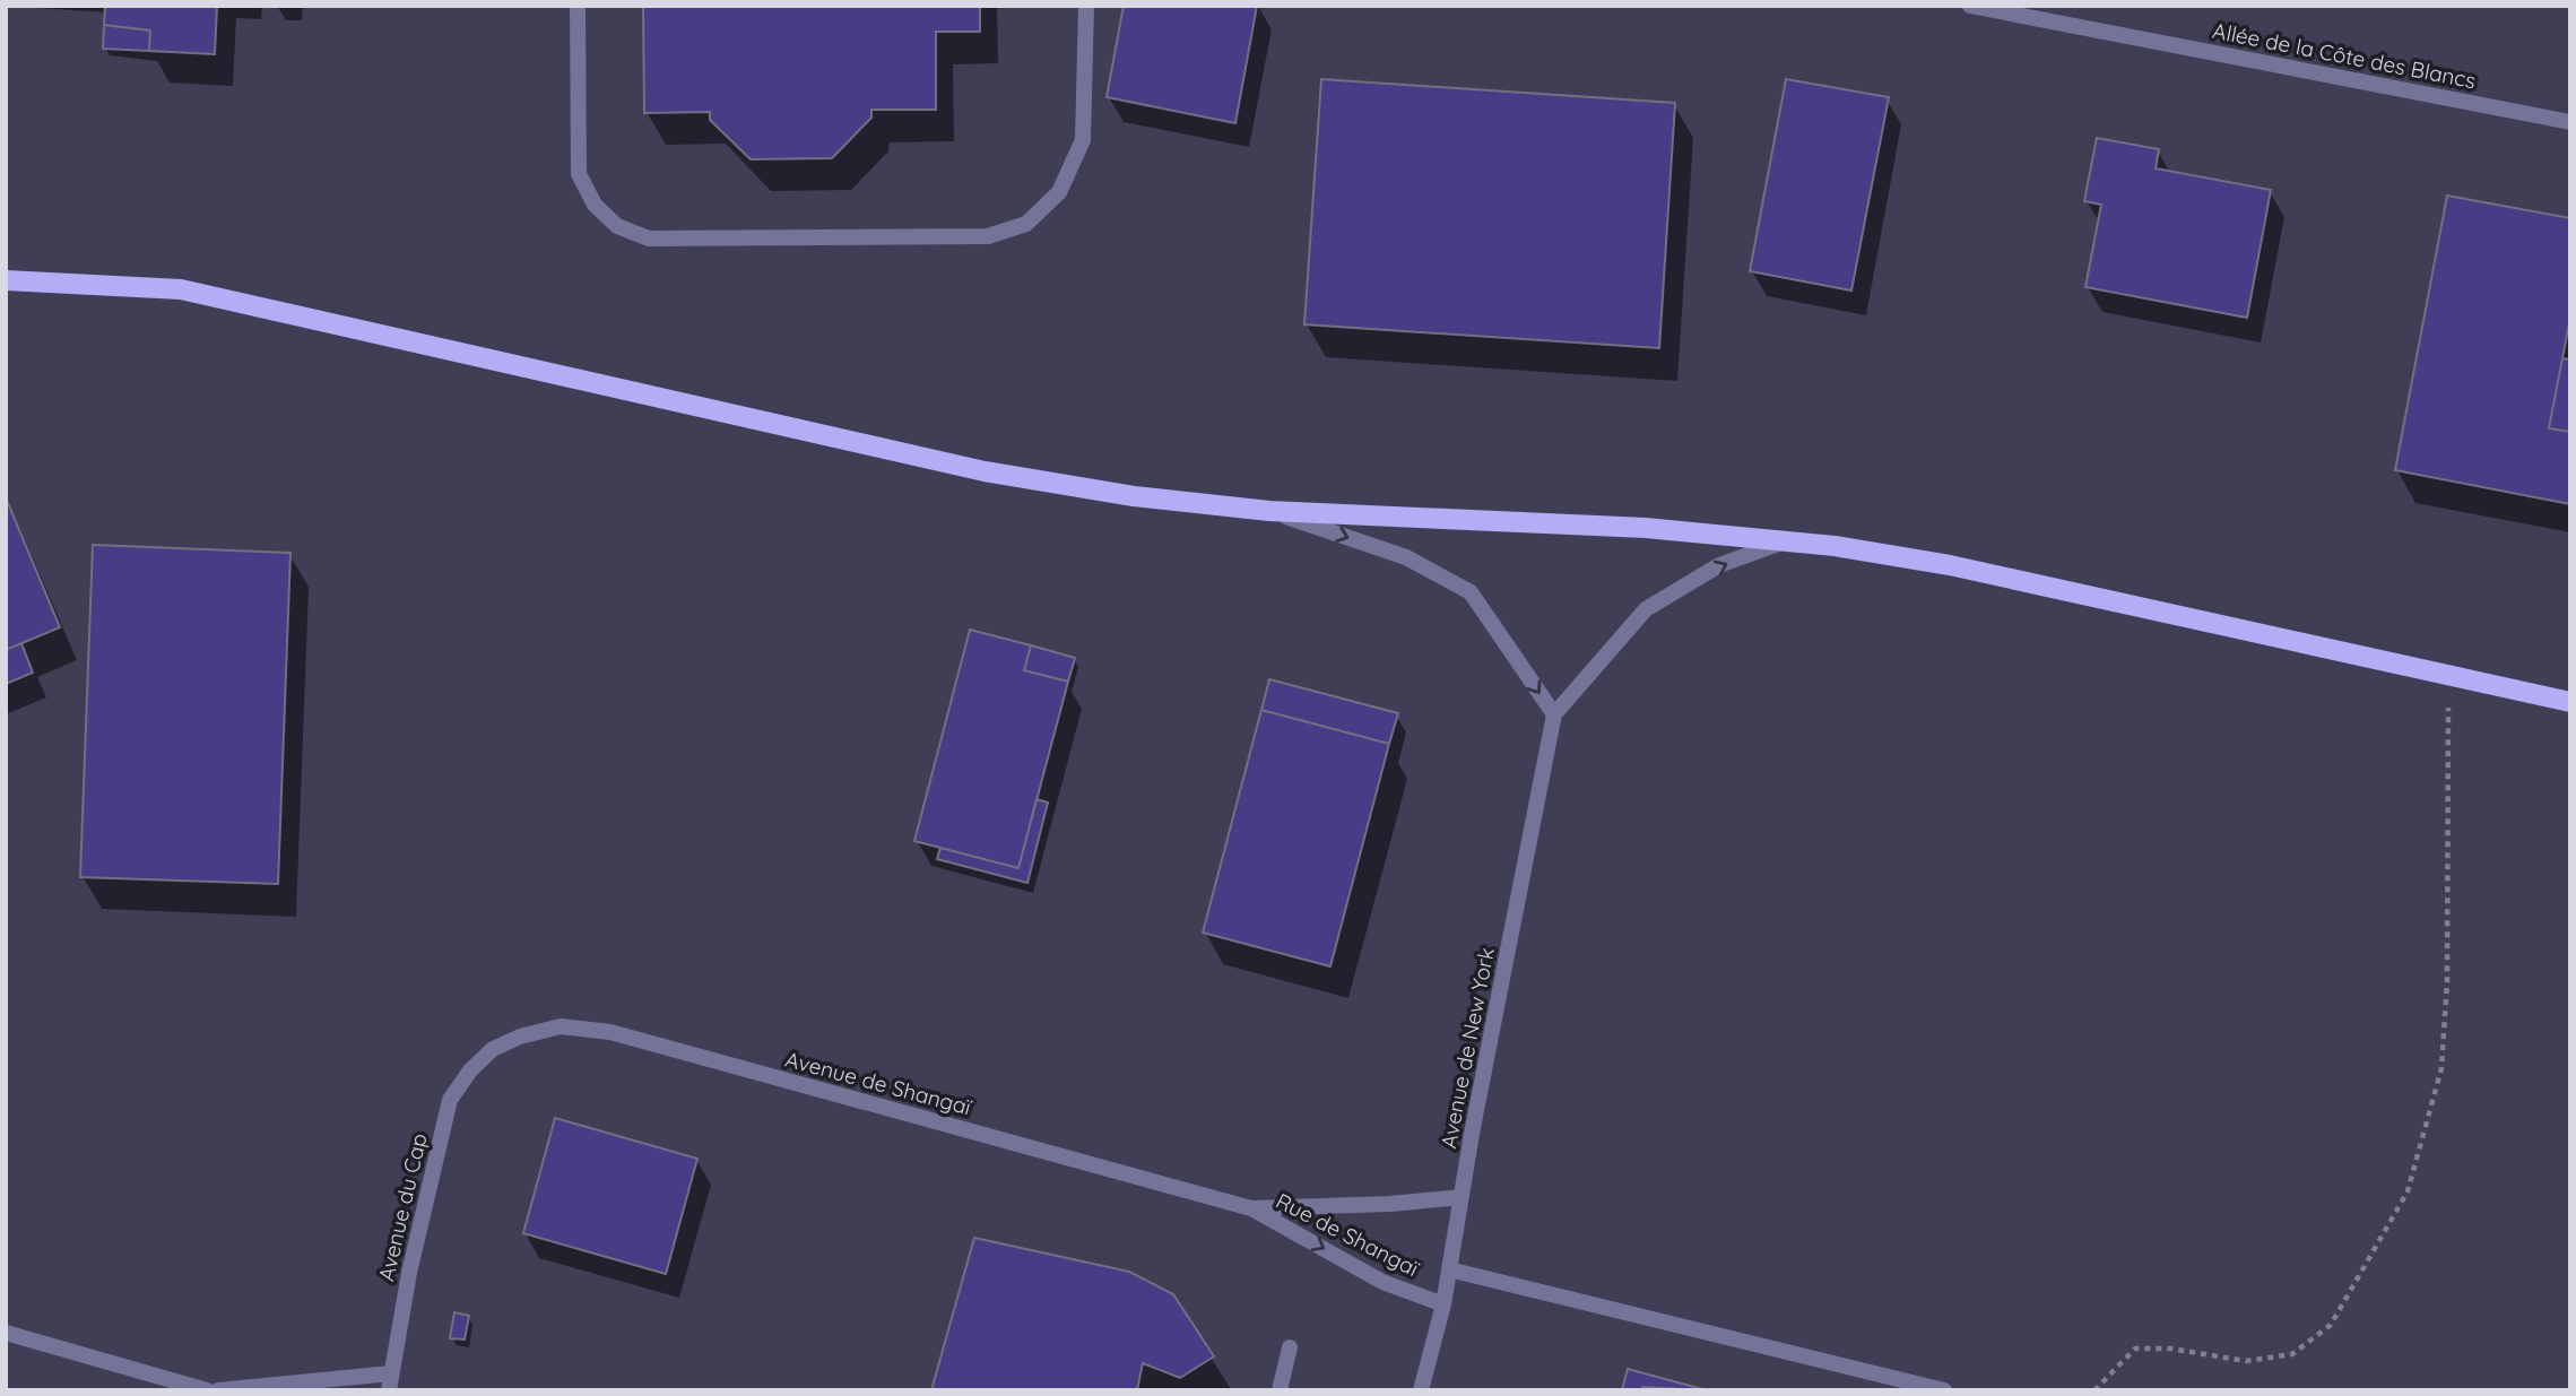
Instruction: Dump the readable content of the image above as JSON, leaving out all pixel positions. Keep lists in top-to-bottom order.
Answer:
{
  "streets": {
    "street": [
      "Allée de la Côte des Blancs",
      "Avenue de New York",
      "Avenue de Shangaï",
      "Avenue du Cap",
      "Rue de Shangaï"
    ]
  },
  "crossings": [
    ["Avenue de New York", "Rue de Shangaï"],
    ["Avenue de Shangaï", "Avenue du Cap"],
    ["Avenue de Shangaï", "Rue de Shangaï"]
  ],
  "one_way": ["Rue de Shangaï"]
}
